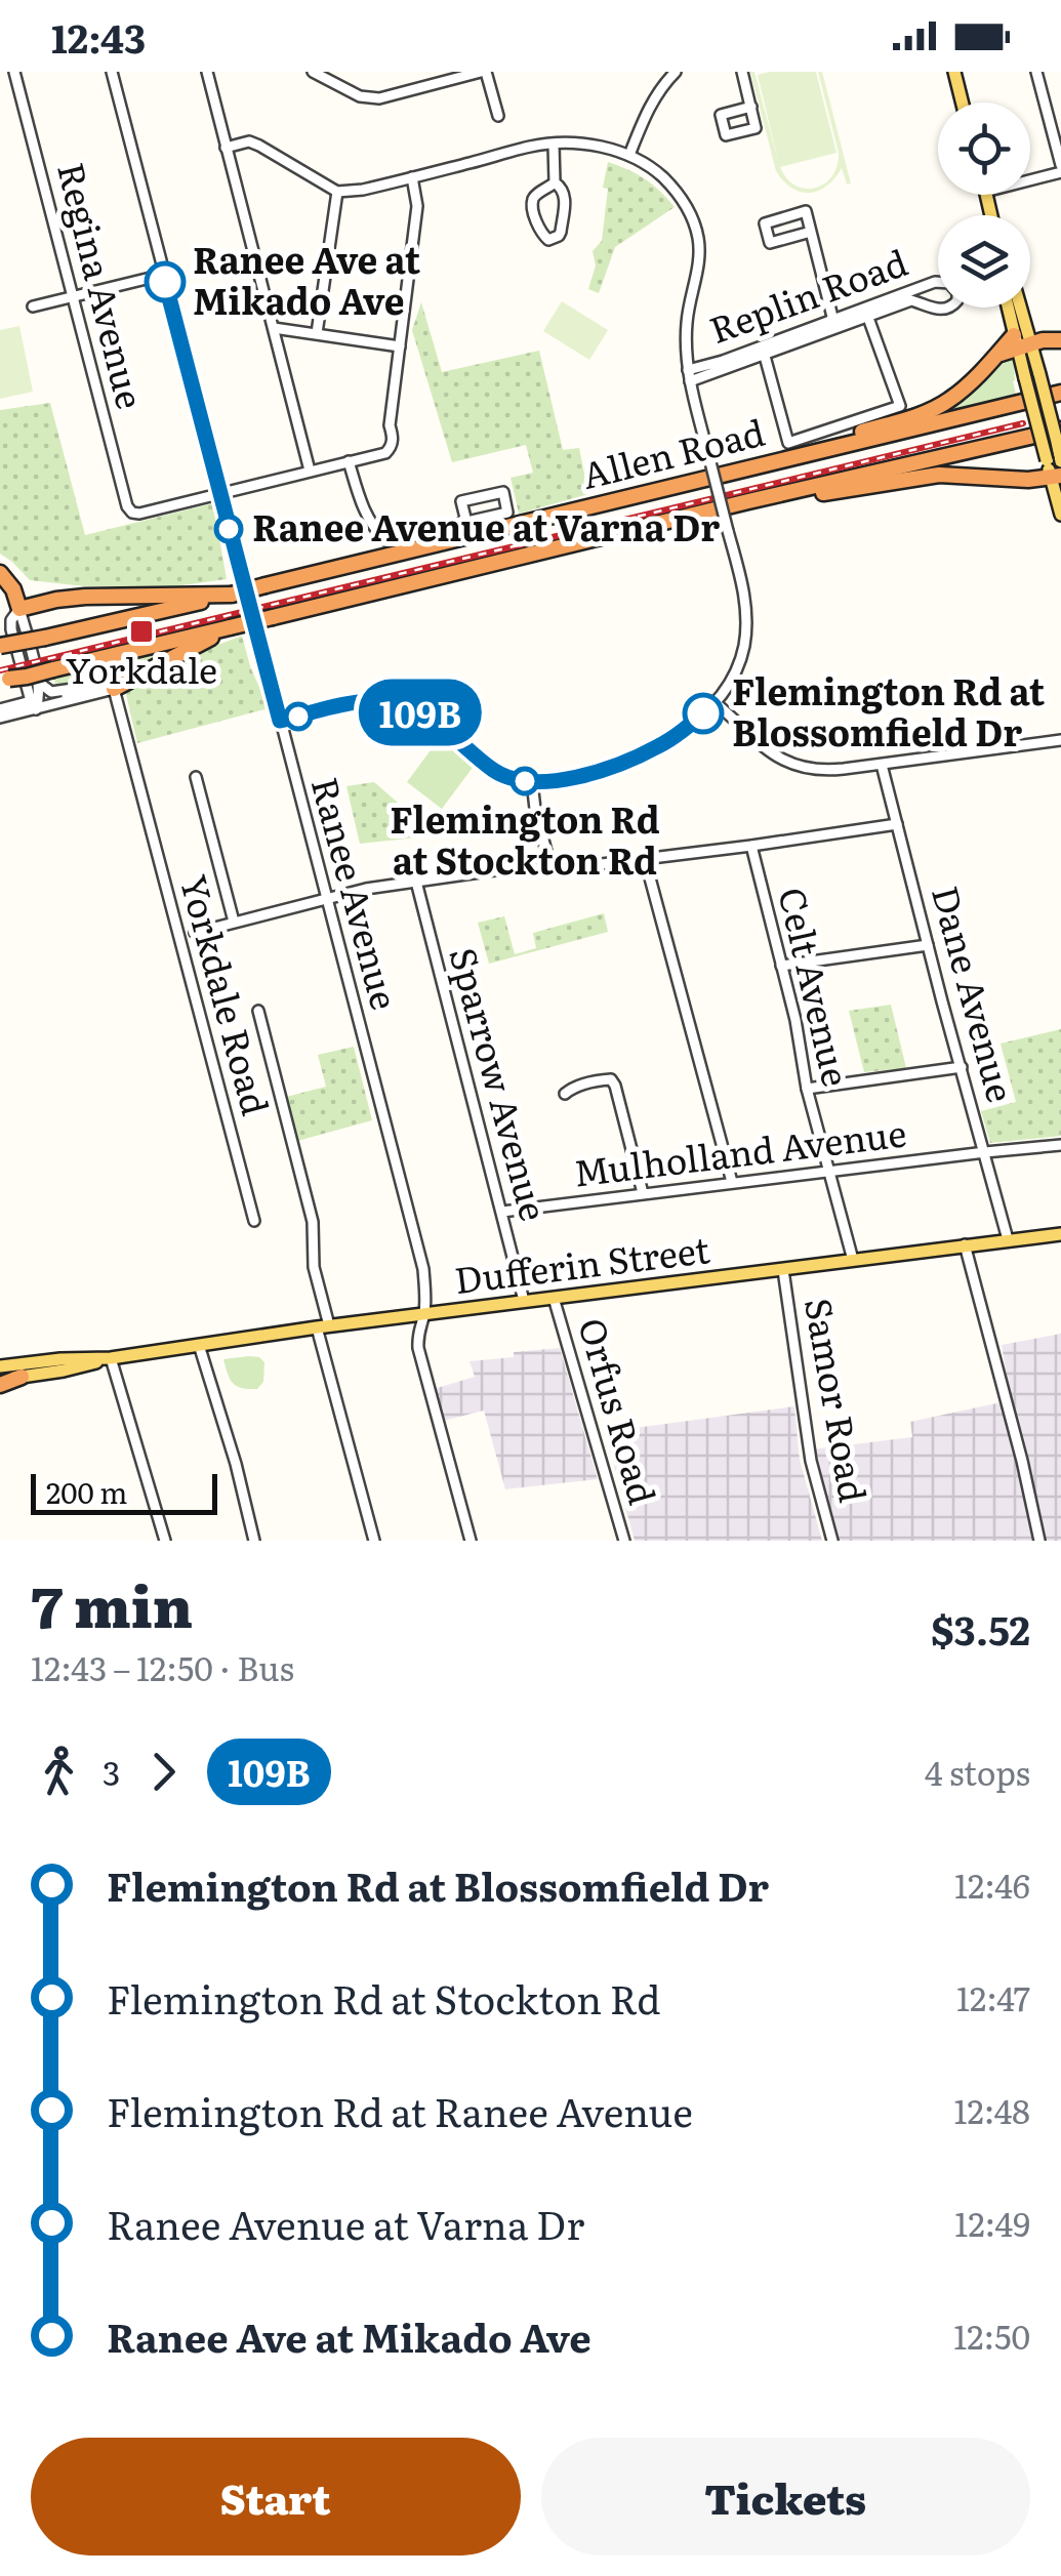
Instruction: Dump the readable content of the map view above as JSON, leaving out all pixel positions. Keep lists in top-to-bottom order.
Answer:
{
  "streets": {
    "highway": ["Allen Road"],
    "main road": ["Dufferin Street"],
    "street": [
      "Regina Avenue",
      "Replin Road",
      "Ranee Avenue",
      "Celt Avenue",
      "Dane Avenue",
      "Yorkdale Road",
      "Sparrow Avenue",
      "Mulholland Avenue",
      "Samor Road",
      "Orfus Road"
    ]
  },
  "crossings": [
    ["Regina Avenue", "Ranee Avenue"],
    ["Ranee Avenue", "Dufferin Street"],
    ["Celt Avenue", "Mulholland Avenue"],
    ["Celt Avenue", "Dufferin Street"],
    ["Dane Avenue", "Mulholland Avenue"],
    ["Dane Avenue", "Dufferin Street"],
    ["Sparrow Avenue", "Mulholland Avenue"],
    ["Sparrow Avenue", "Dufferin Street"],
    ["Dufferin Street", "Samor Road"],
    ["Dufferin Street", "Orfus Road"]
  ],
  "places": {
    "other": [
      "Ranee Ave at Mikado Ave",
      "Ranee Avenue at Varna Dr",
      "Flemington Rd at Blossomfield Dr",
      "Flemington Rd at Stockton Rd"
    ],
    "transit": ["Yorkdale"]
  },
  "lines": ["bus line 109B"],
  "scale_bar": "200 m",
  "page": {
    "status": "12:43",
    "on_map": "109B",
    "scale": "200 m",
    "heading": ["7 min", "12:43 – 12:50 · Bus", "$3.52"],
    "legs": ["3", "109B", "4 stops"],
    "list": [
      {
        "name": "Flemington Rd at Blossomfield Dr",
        "value": "12:46"
      },
      {
        "name": "Flemington Rd at Stockton Rd",
        "value": "12:47"
      },
      {
        "name": "Flemington Rd at Ranee Avenue",
        "value": "12:48"
      },
      {
        "name": "Ranee Avenue at Varna Dr",
        "value": "12:49"
      },
      {
        "name": "Ranee Ave at Mikado Ave",
        "value": "12:50"
      }
    ],
    "buttons": ["Start", "Tickets"]
  }
}
